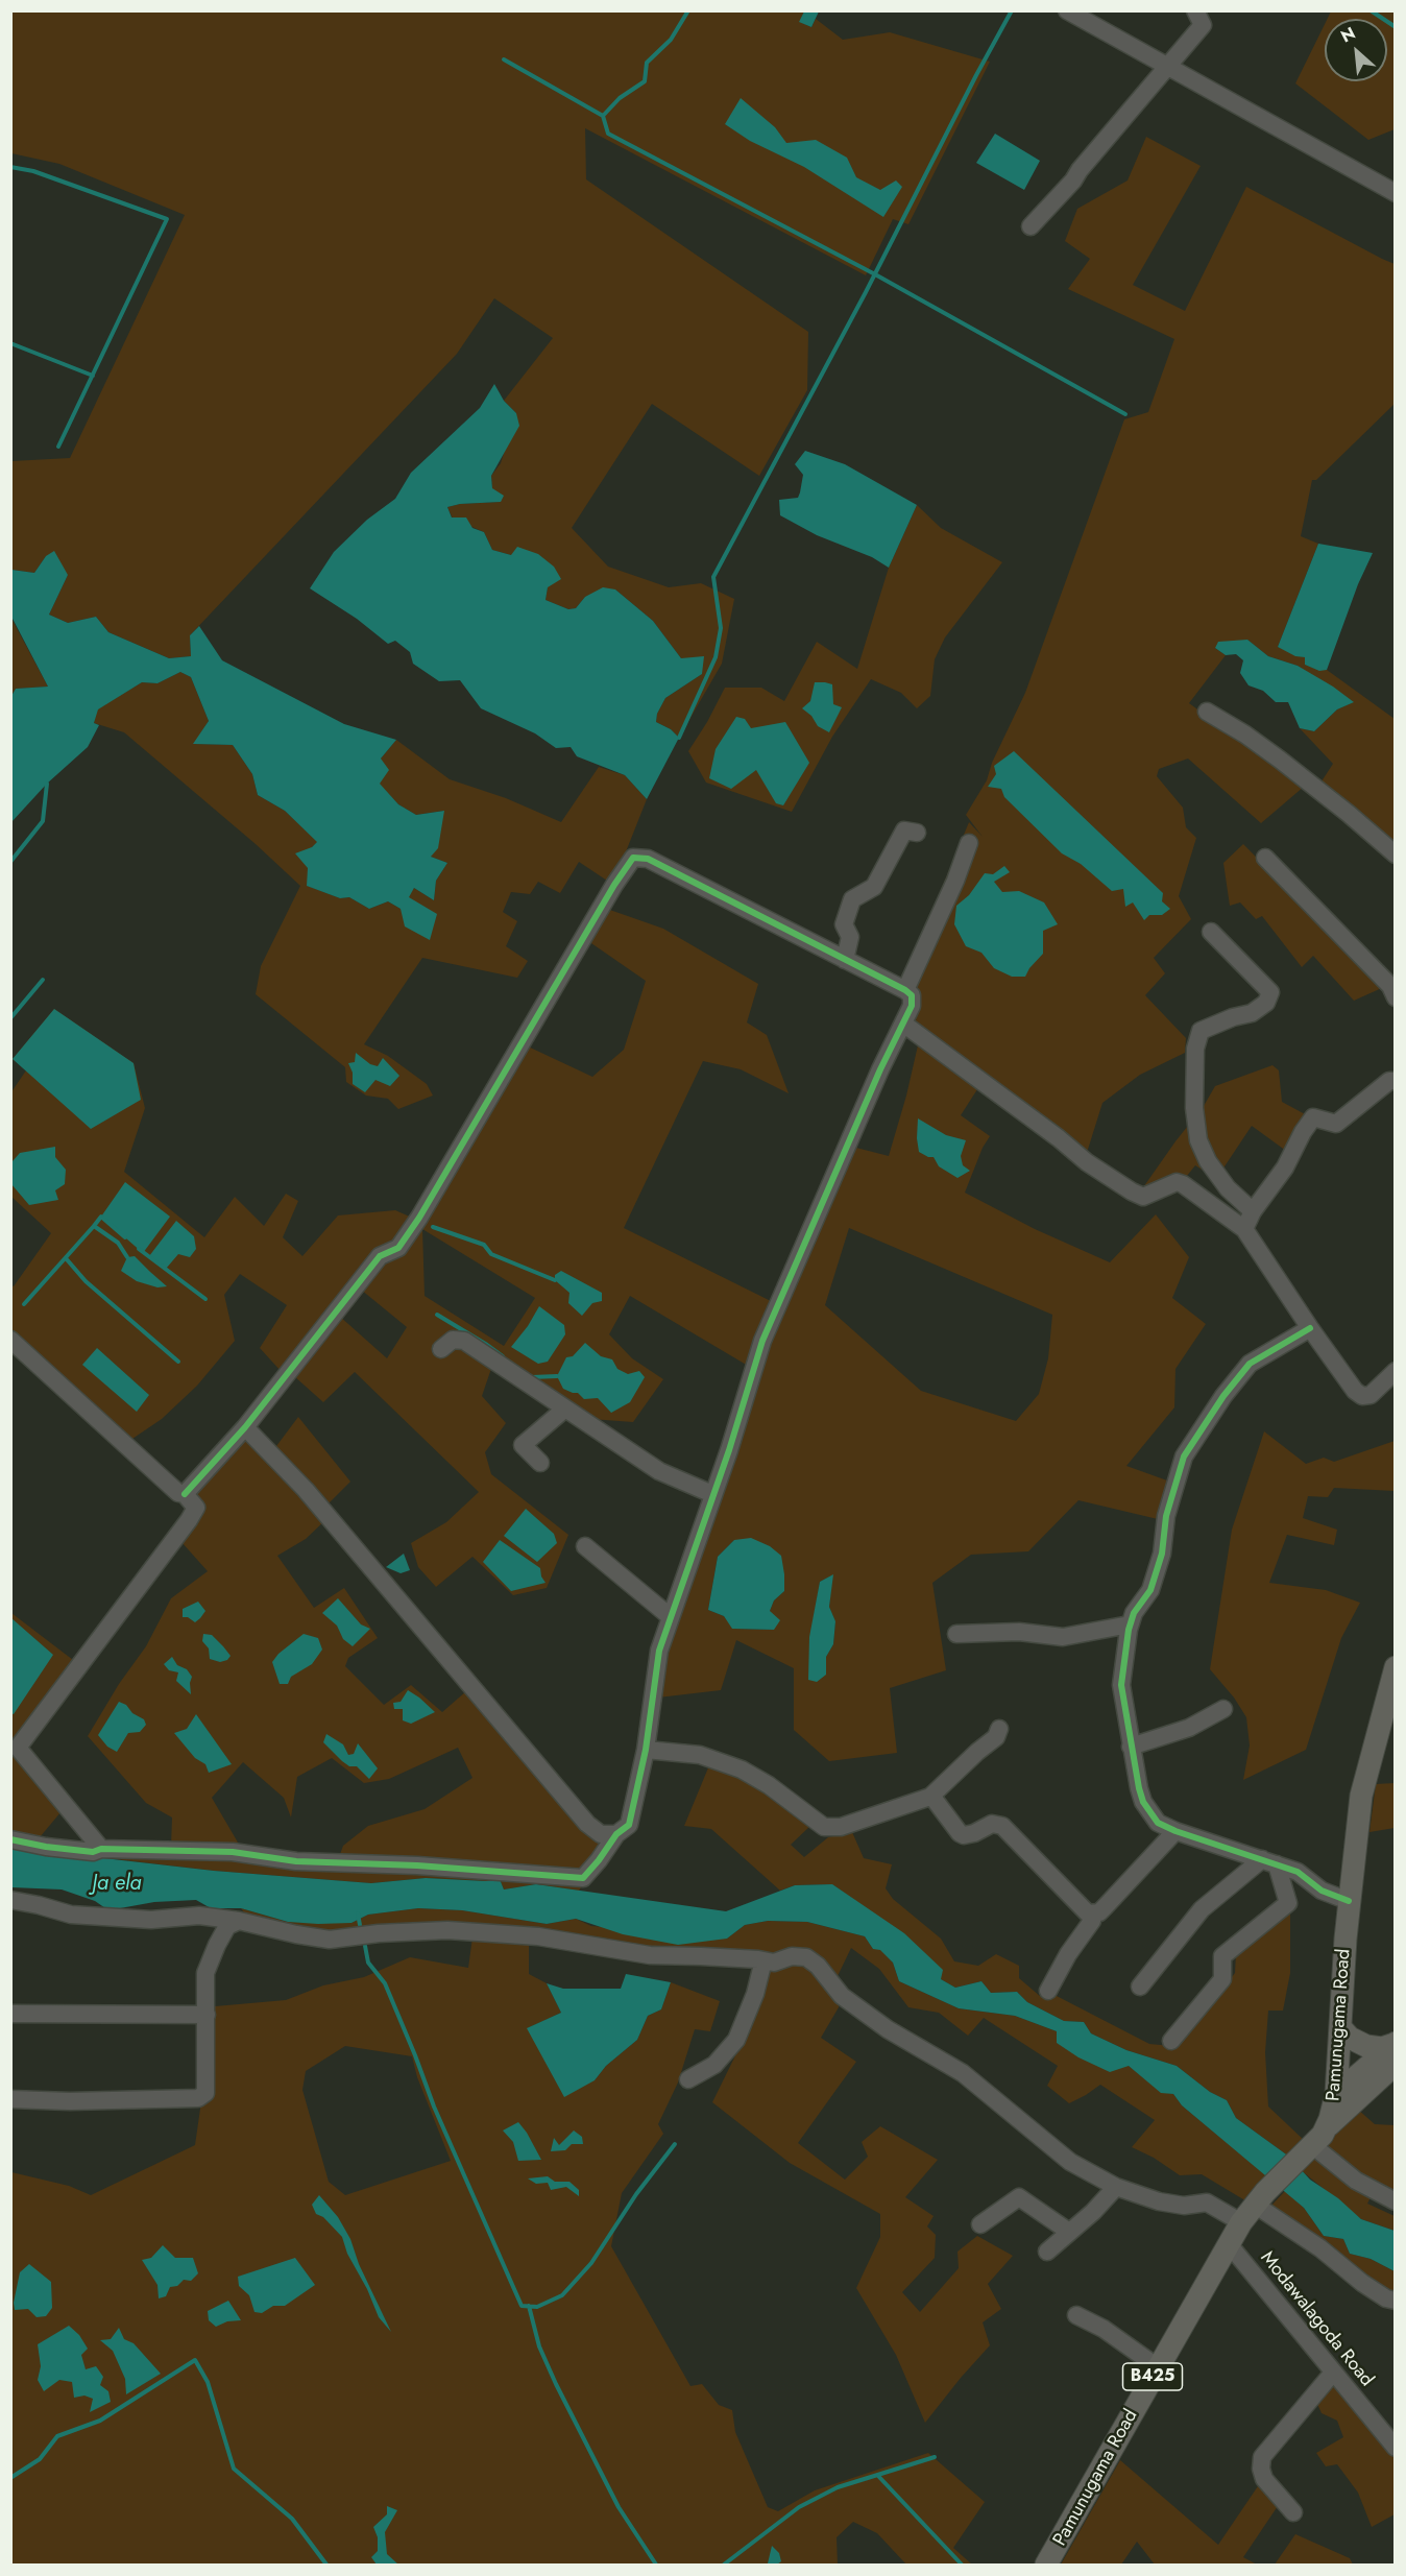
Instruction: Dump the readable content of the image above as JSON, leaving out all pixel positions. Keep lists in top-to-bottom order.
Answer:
{
  "streets": {
    "main road": ["Pamunugama Road", "B425"],
    "street": ["Modawalagoda Road"]
  },
  "crossings": [
    ["Pamunugama Road", "Modawalagoda Road"]
  ],
  "water": ["Ja ela"],
  "north": "top left"
}
